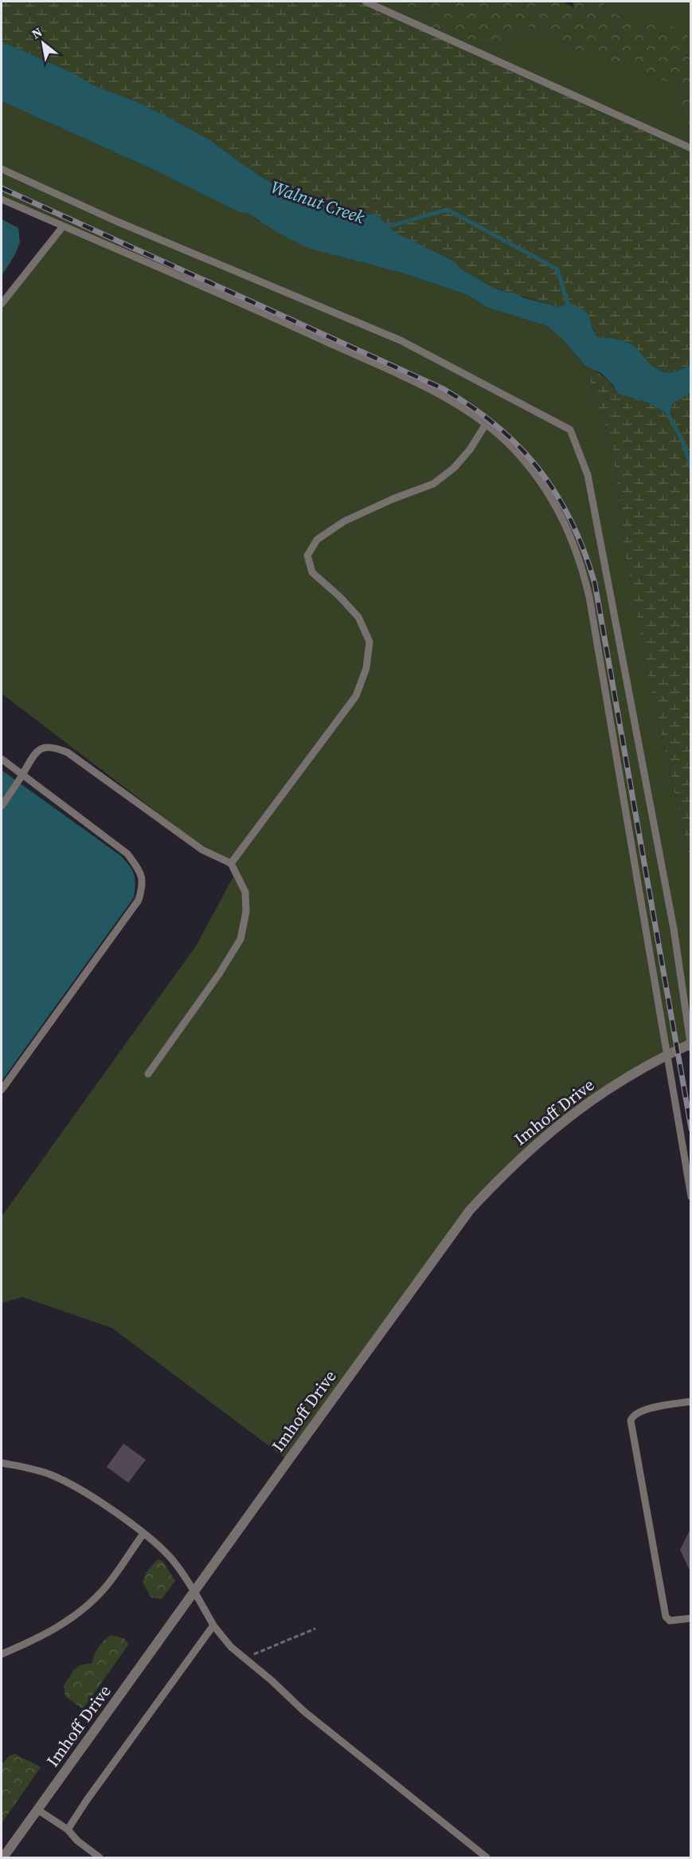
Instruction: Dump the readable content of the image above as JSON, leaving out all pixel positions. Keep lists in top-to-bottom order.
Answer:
{
  "streets": {
    "street": ["Imhoff Drive"]
  },
  "water": ["Walnut Creek"],
  "north": "top left"
}
